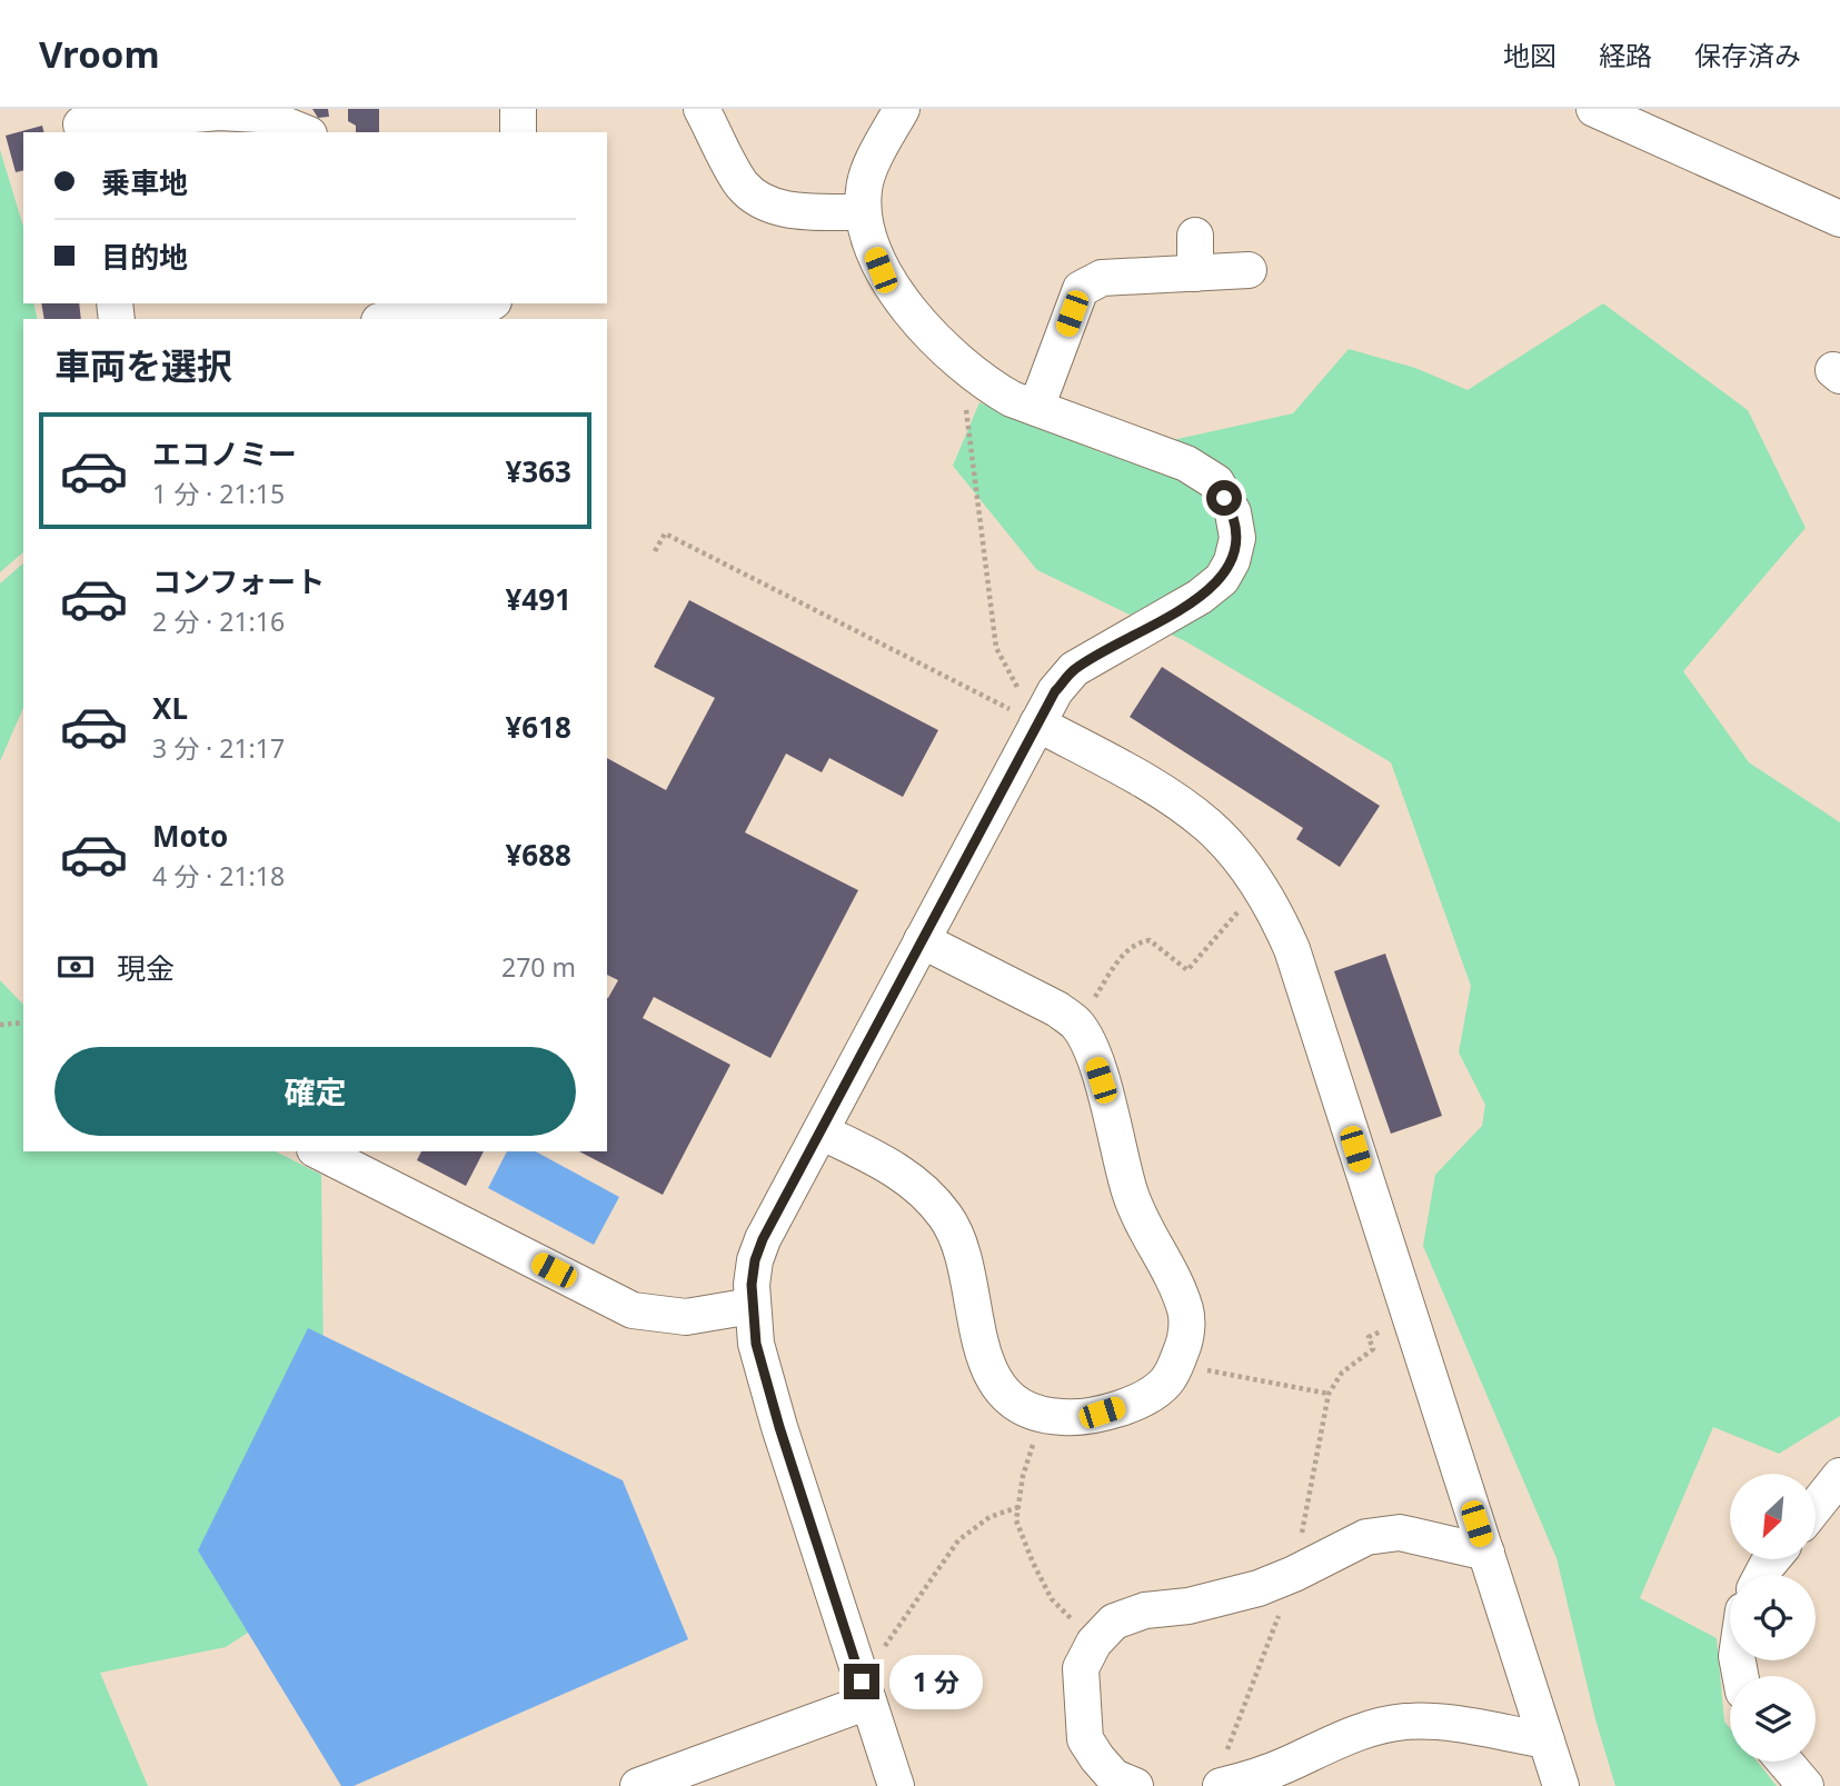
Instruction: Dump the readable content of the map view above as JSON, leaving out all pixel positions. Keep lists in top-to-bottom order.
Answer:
{
  "north": "bottom left",
  "page": {
    "header": "Vroom",
    "nav": ["地図", "経路", "保存済み"],
    "banner": ["乗車地", "目的地"],
    "heading": "車両を選択",
    "list": [
      {
        "name": "エコノミー",
        "note": "1 分 · 21:15",
        "value": "¥363"
      },
      {
        "name": "コンフォート",
        "note": "2 分 · 21:16",
        "value": "¥491"
      },
      {
        "name": "XL",
        "note": "3 分 · 21:17",
        "value": "¥618"
      },
      {
        "name": "Moto",
        "note": "4 分 · 21:18",
        "value": "¥688"
      }
    ],
    "pay": ["現金", "270 m"],
    "buttons": "確定",
    "bubble": "1 分"
  }
}
